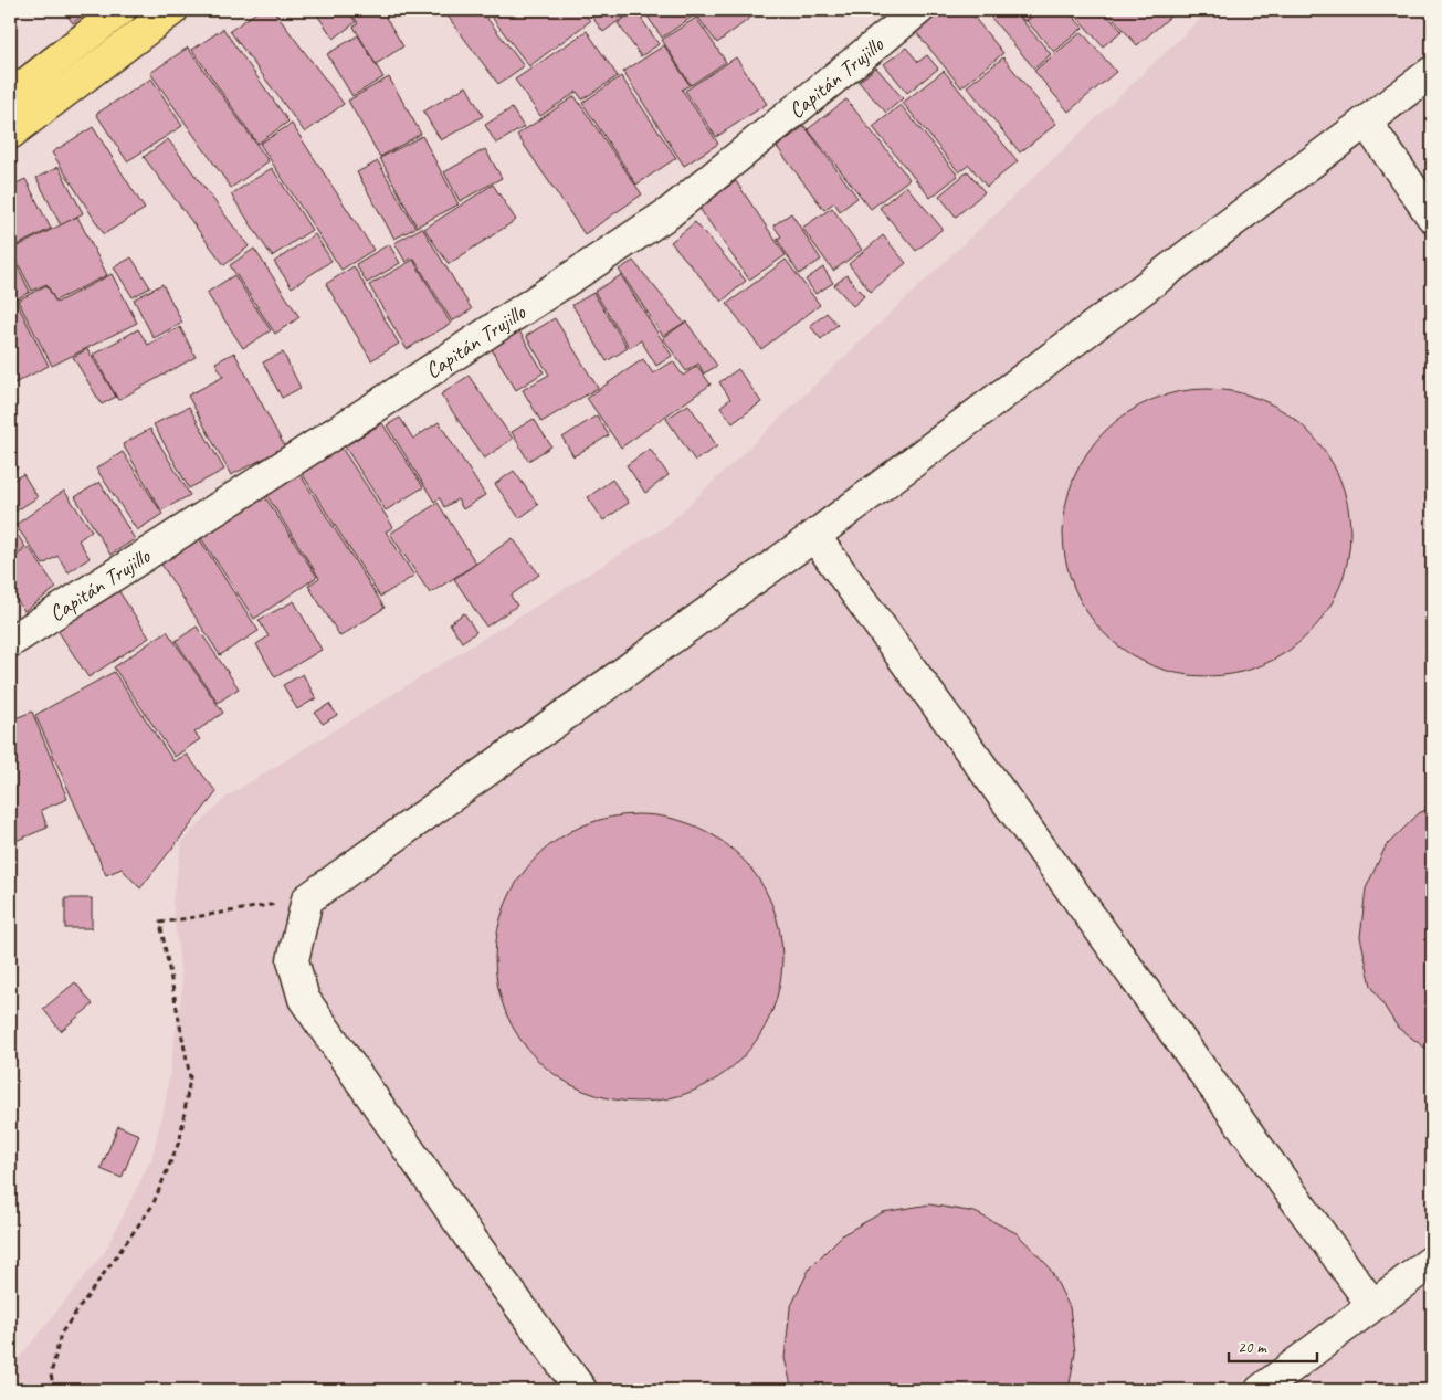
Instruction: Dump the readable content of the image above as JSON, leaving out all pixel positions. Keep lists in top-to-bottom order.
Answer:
{
  "streets": {
    "street": ["Capitán Trujillo"]
  },
  "scale_bar": "20 m"
}
